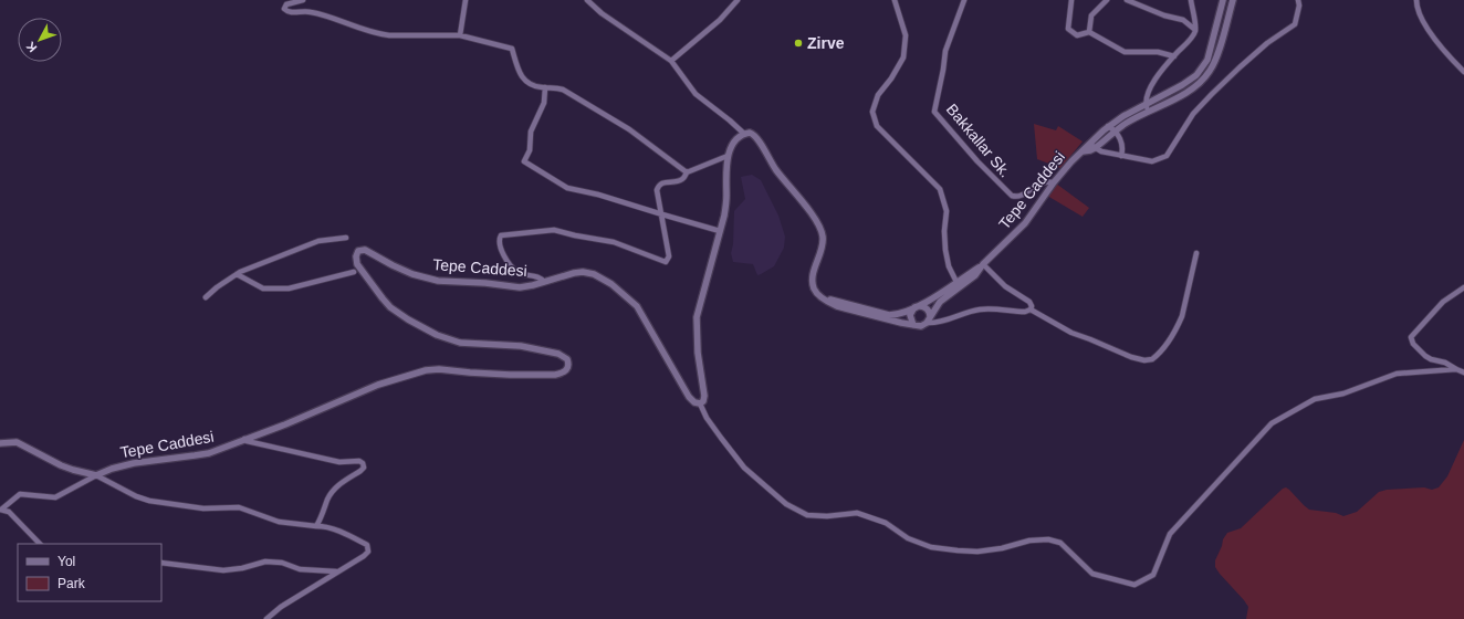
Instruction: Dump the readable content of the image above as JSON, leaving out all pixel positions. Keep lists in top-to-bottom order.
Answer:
{
  "streets": {
    "street": ["Bakkallar Sk.", "Tepe Caddesi"]
  },
  "crossings": [
    ["Bakkallar Sk.", "Tepe Caddesi"]
  ],
  "places": ["Zirve"],
  "legend": ["Yol", "Park"],
  "north": "bottom left"
}
